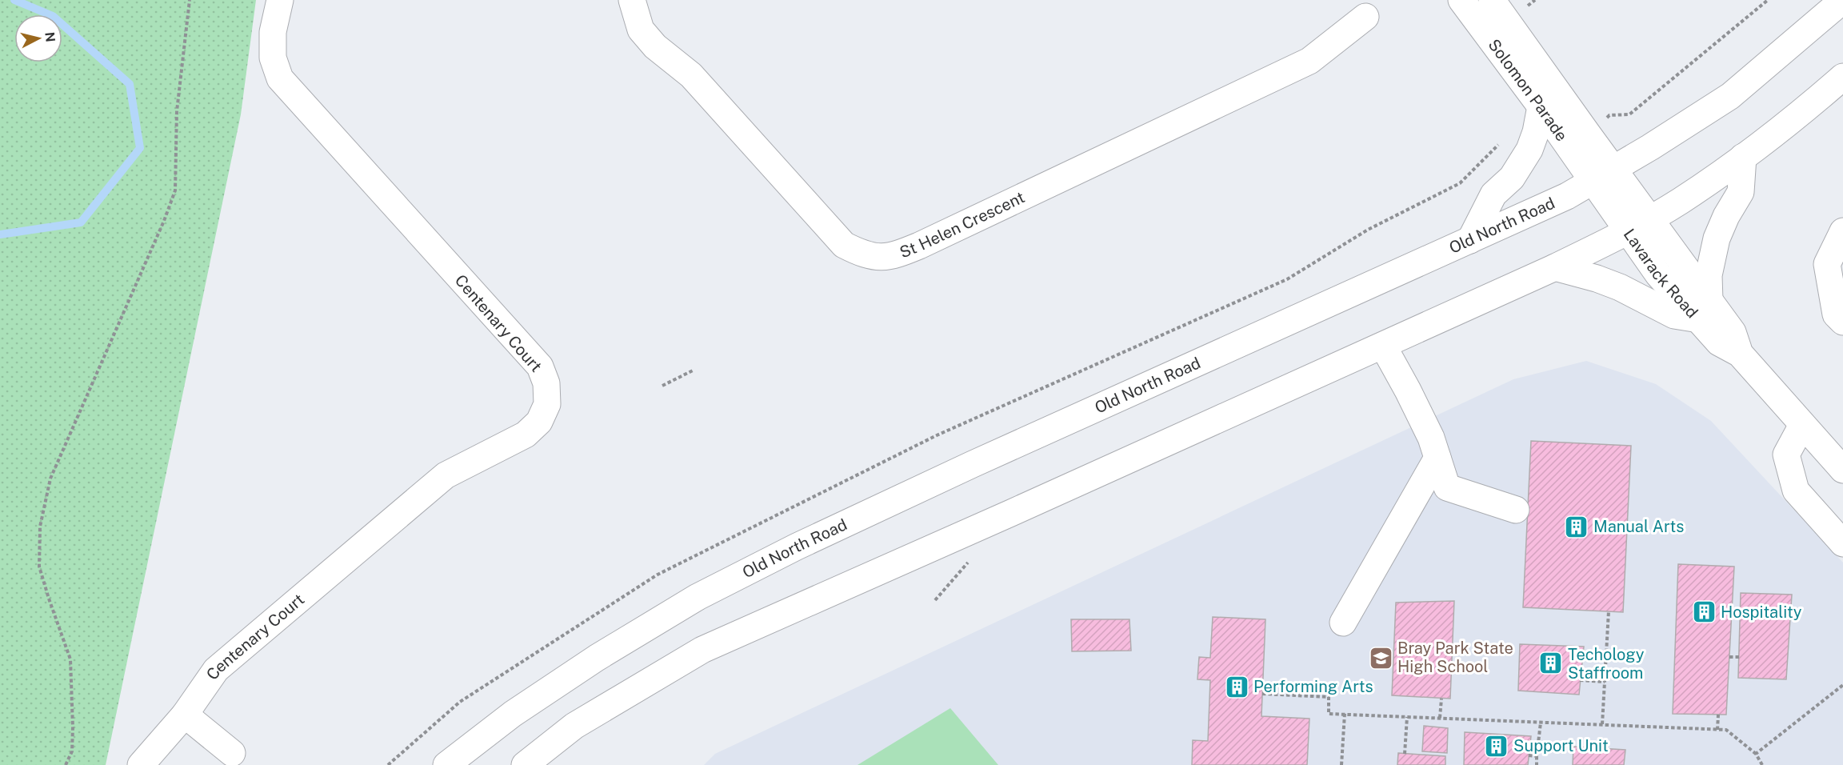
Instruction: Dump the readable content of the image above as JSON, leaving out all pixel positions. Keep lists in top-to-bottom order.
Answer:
{
  "streets": {
    "main road": [
      "Solomon Parade",
      "St Helen Crescent",
      "Old North Road",
      "Lavarack Road",
      "Centenary Court"
    ]
  },
  "crossings": [
    ["Solomon Parade", "Old North Road"],
    ["Solomon Parade", "Lavarack Road"],
    ["Old North Road", "Lavarack Road"]
  ],
  "places": {
    "building": [
      "Manual Arts",
      "Hospitality",
      "Techology Staffroom",
      "Performing Arts",
      "Support Unit"
    ],
    "school or university": ["Bray Park State High School"]
  },
  "north": "right"
}
